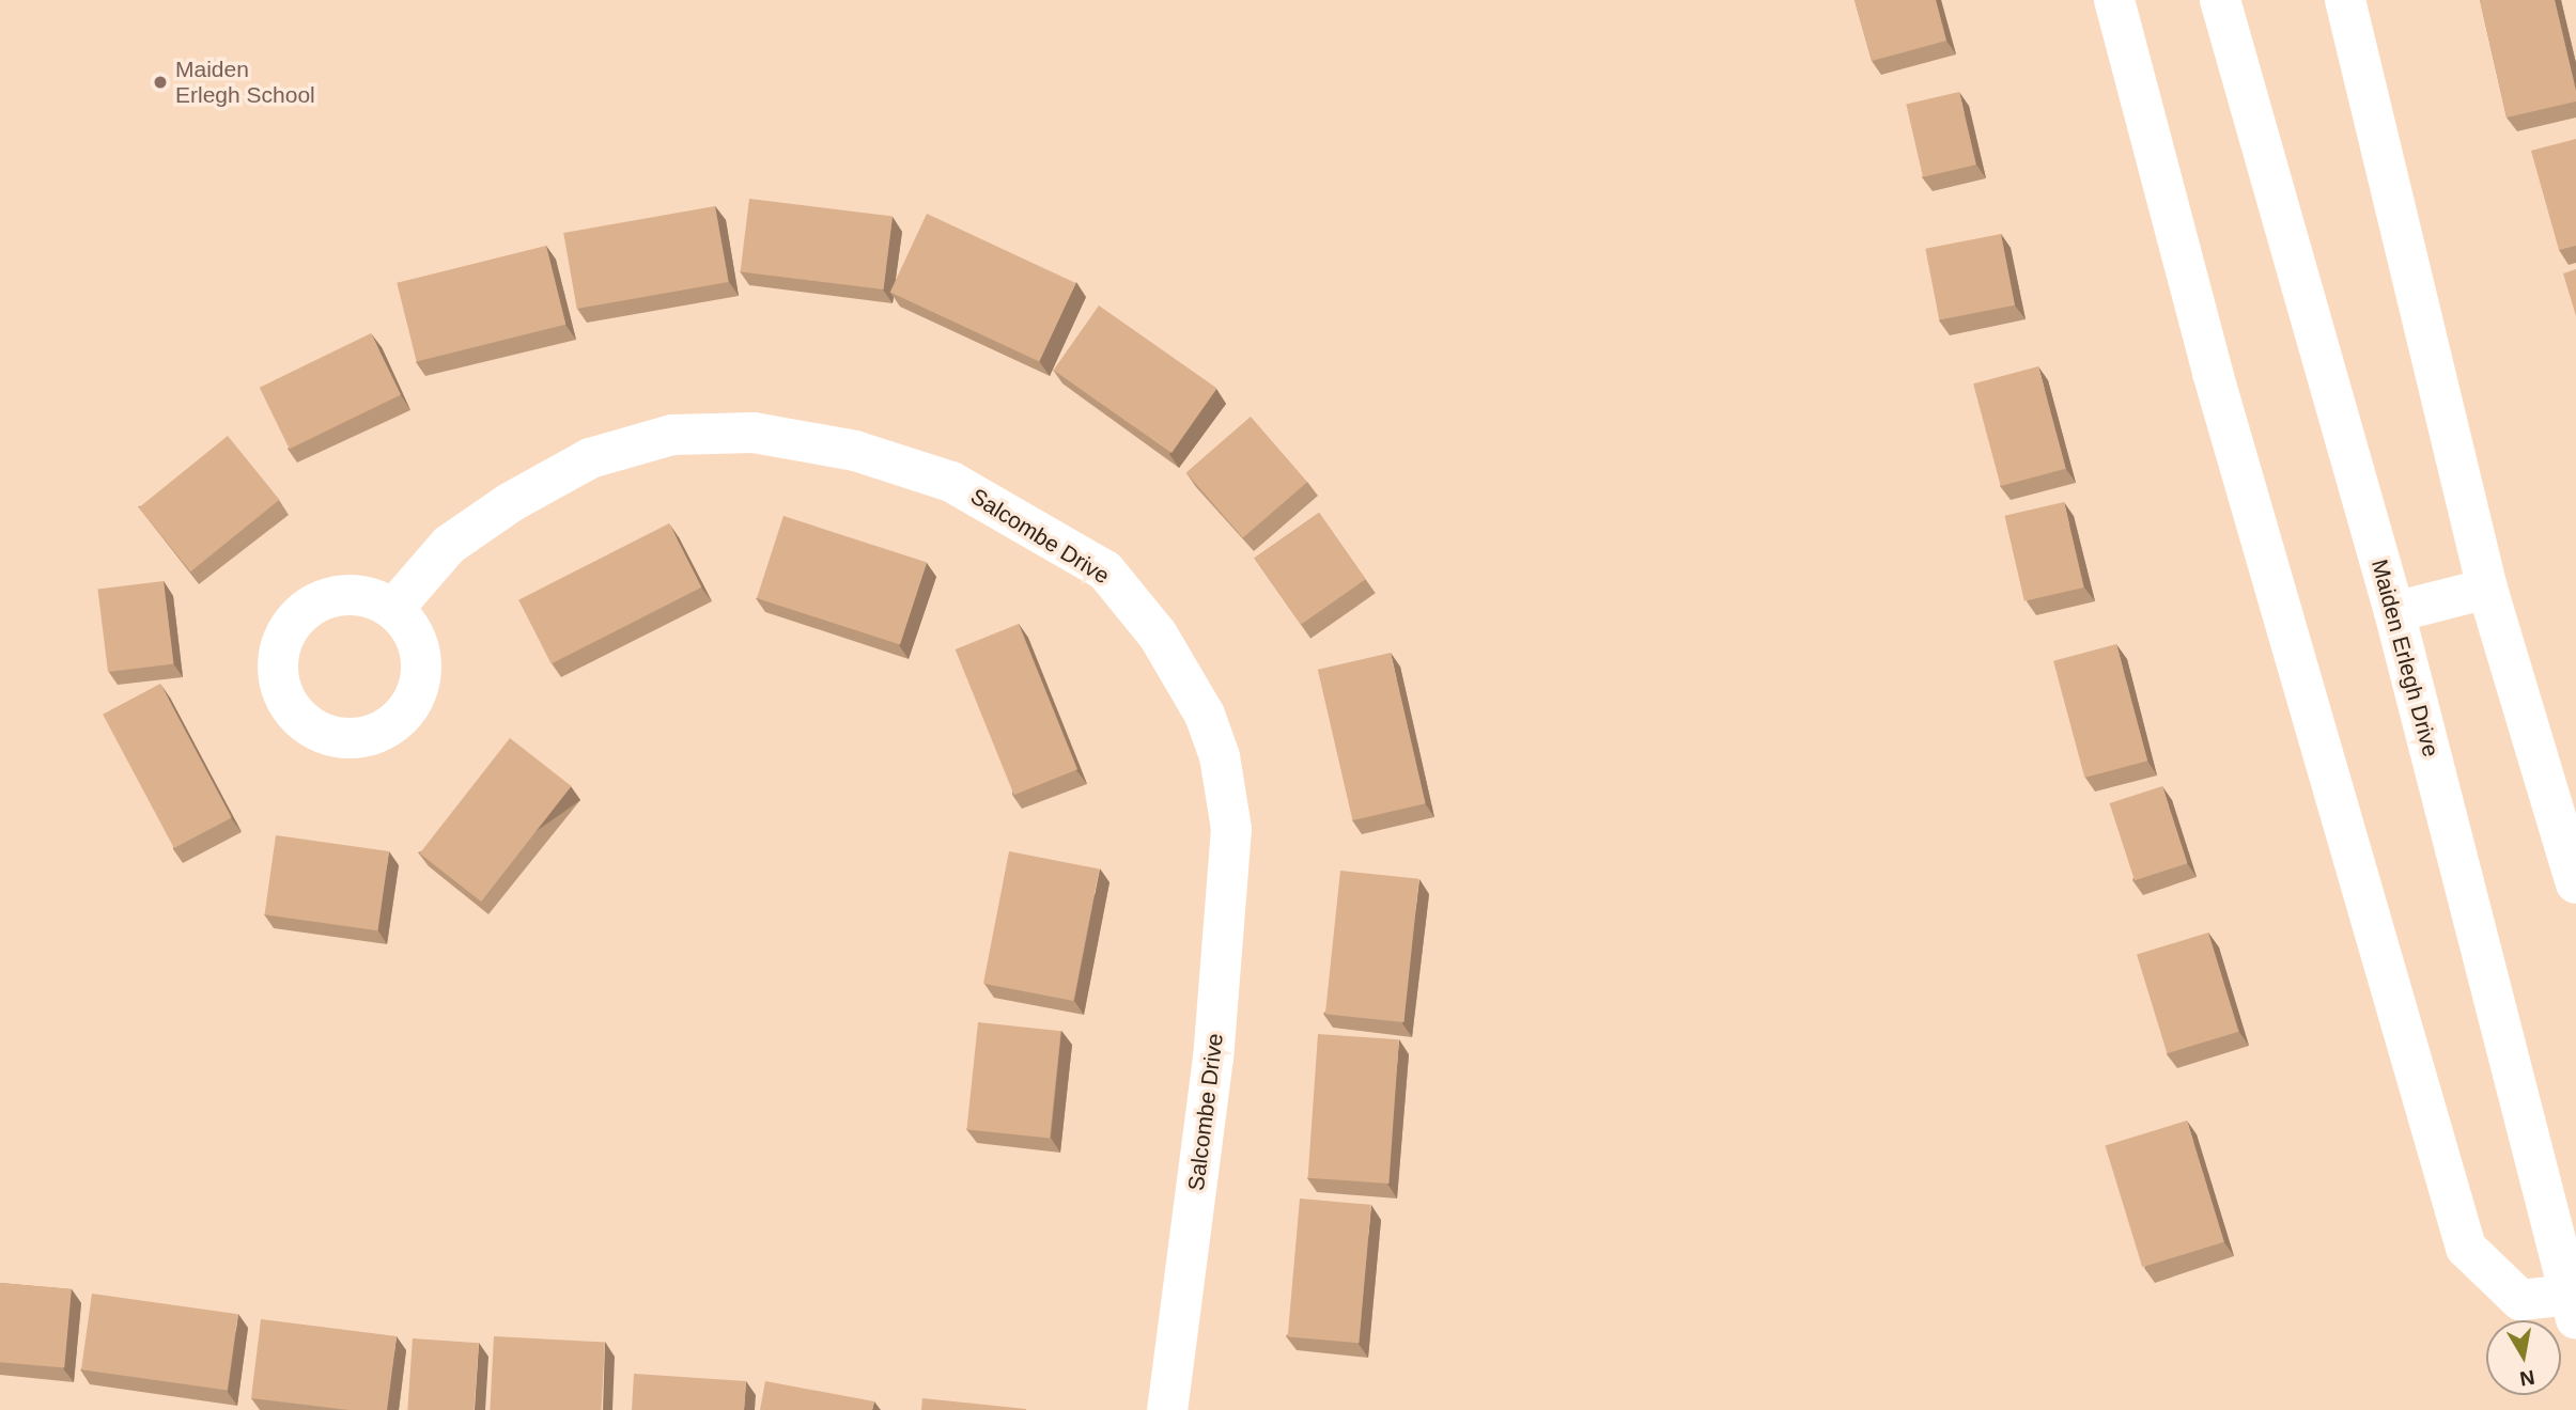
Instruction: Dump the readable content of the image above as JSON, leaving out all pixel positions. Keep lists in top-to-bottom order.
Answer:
{
  "streets": {
    "street": ["Salcombe Drive", "Maiden Erlegh Drive"]
  },
  "places": ["Maiden Erlegh School"],
  "north": "bottom"
}
